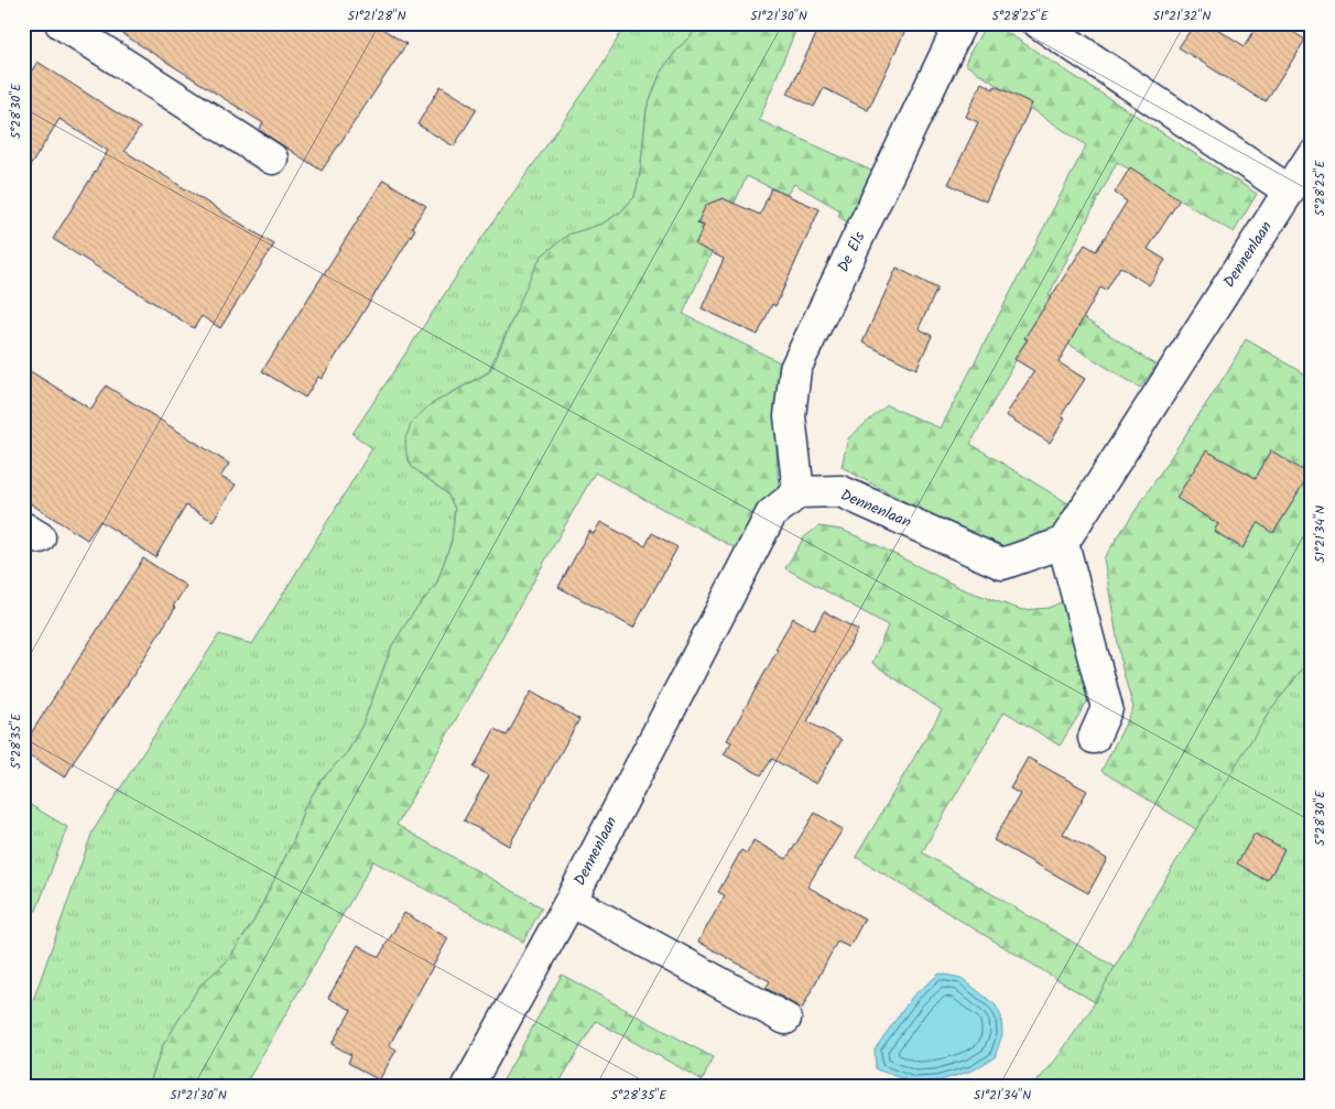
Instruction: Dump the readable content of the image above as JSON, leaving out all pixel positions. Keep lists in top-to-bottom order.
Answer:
{
  "streets": {
    "street": ["De Els", "Dennenlaan"]
  },
  "crossings": [
    ["De Els", "Dennenlaan"]
  ],
  "coordinates": [
    "51°21'28\"N",
    "51°21'30\"N",
    "5°28'25\"E",
    "51°21'32\"N",
    "5°28'30\"E",
    "51°21'34\"N",
    "5°28'35\"E"
  ]
}
